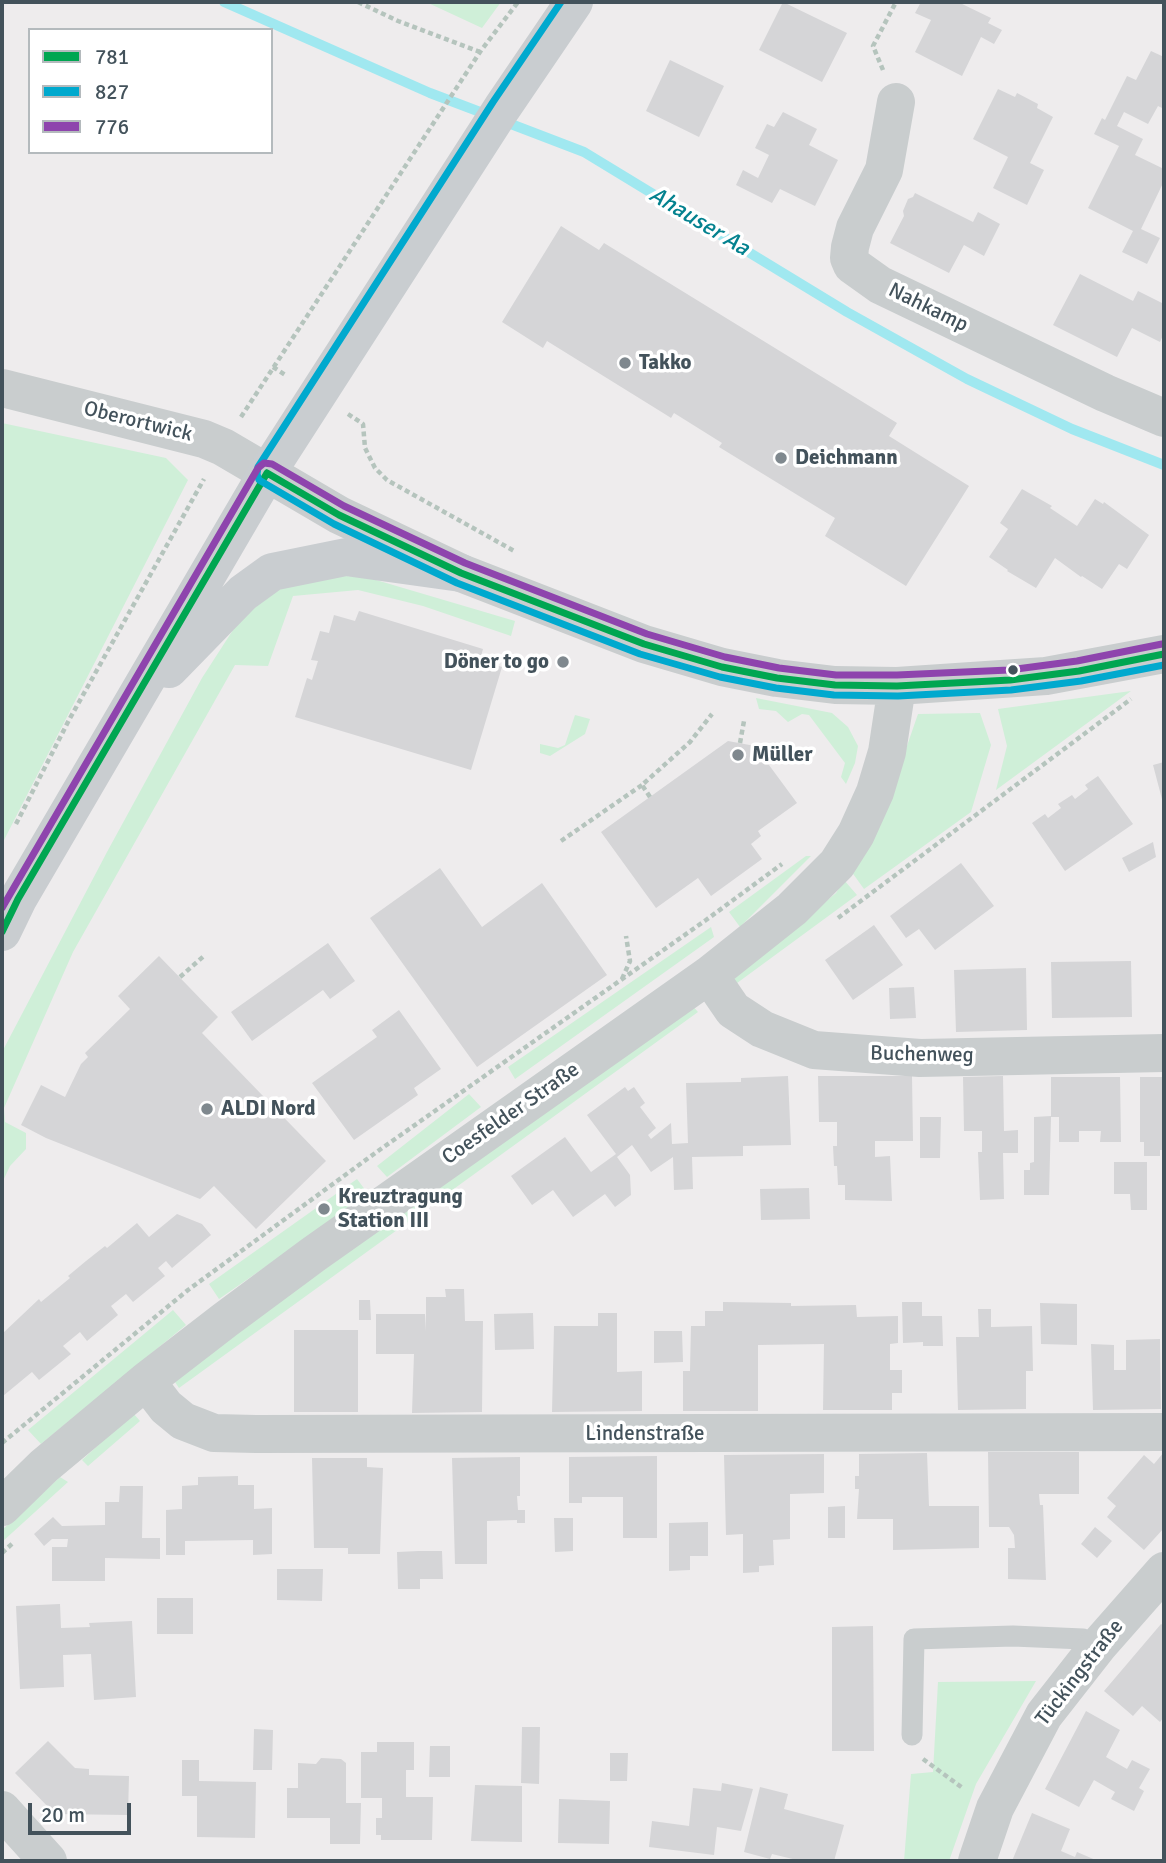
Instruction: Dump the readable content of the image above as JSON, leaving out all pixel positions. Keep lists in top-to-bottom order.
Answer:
{
  "streets": {
    "street": [
      "Nahkamp",
      "Oberortwick",
      "Buchenweg",
      "Coesfelder Straße",
      "Lindenstraße",
      "Tückingstraße"
    ]
  },
  "crossings": [
    ["Buchenweg", "Coesfelder Straße"],
    ["Coesfelder Straße", "Lindenstraße"]
  ],
  "water": ["Ahauser Aa"],
  "places": [
    "Takko",
    "Deichmann",
    "Döner to go",
    "Müller",
    "ALDI Nord",
    "Kreuztragung Station III"
  ],
  "lines": ["transit line 827", "transit line 776", "transit line 781"],
  "legend": ["781", "827", "776"],
  "scale_bar": "20 m"
}
